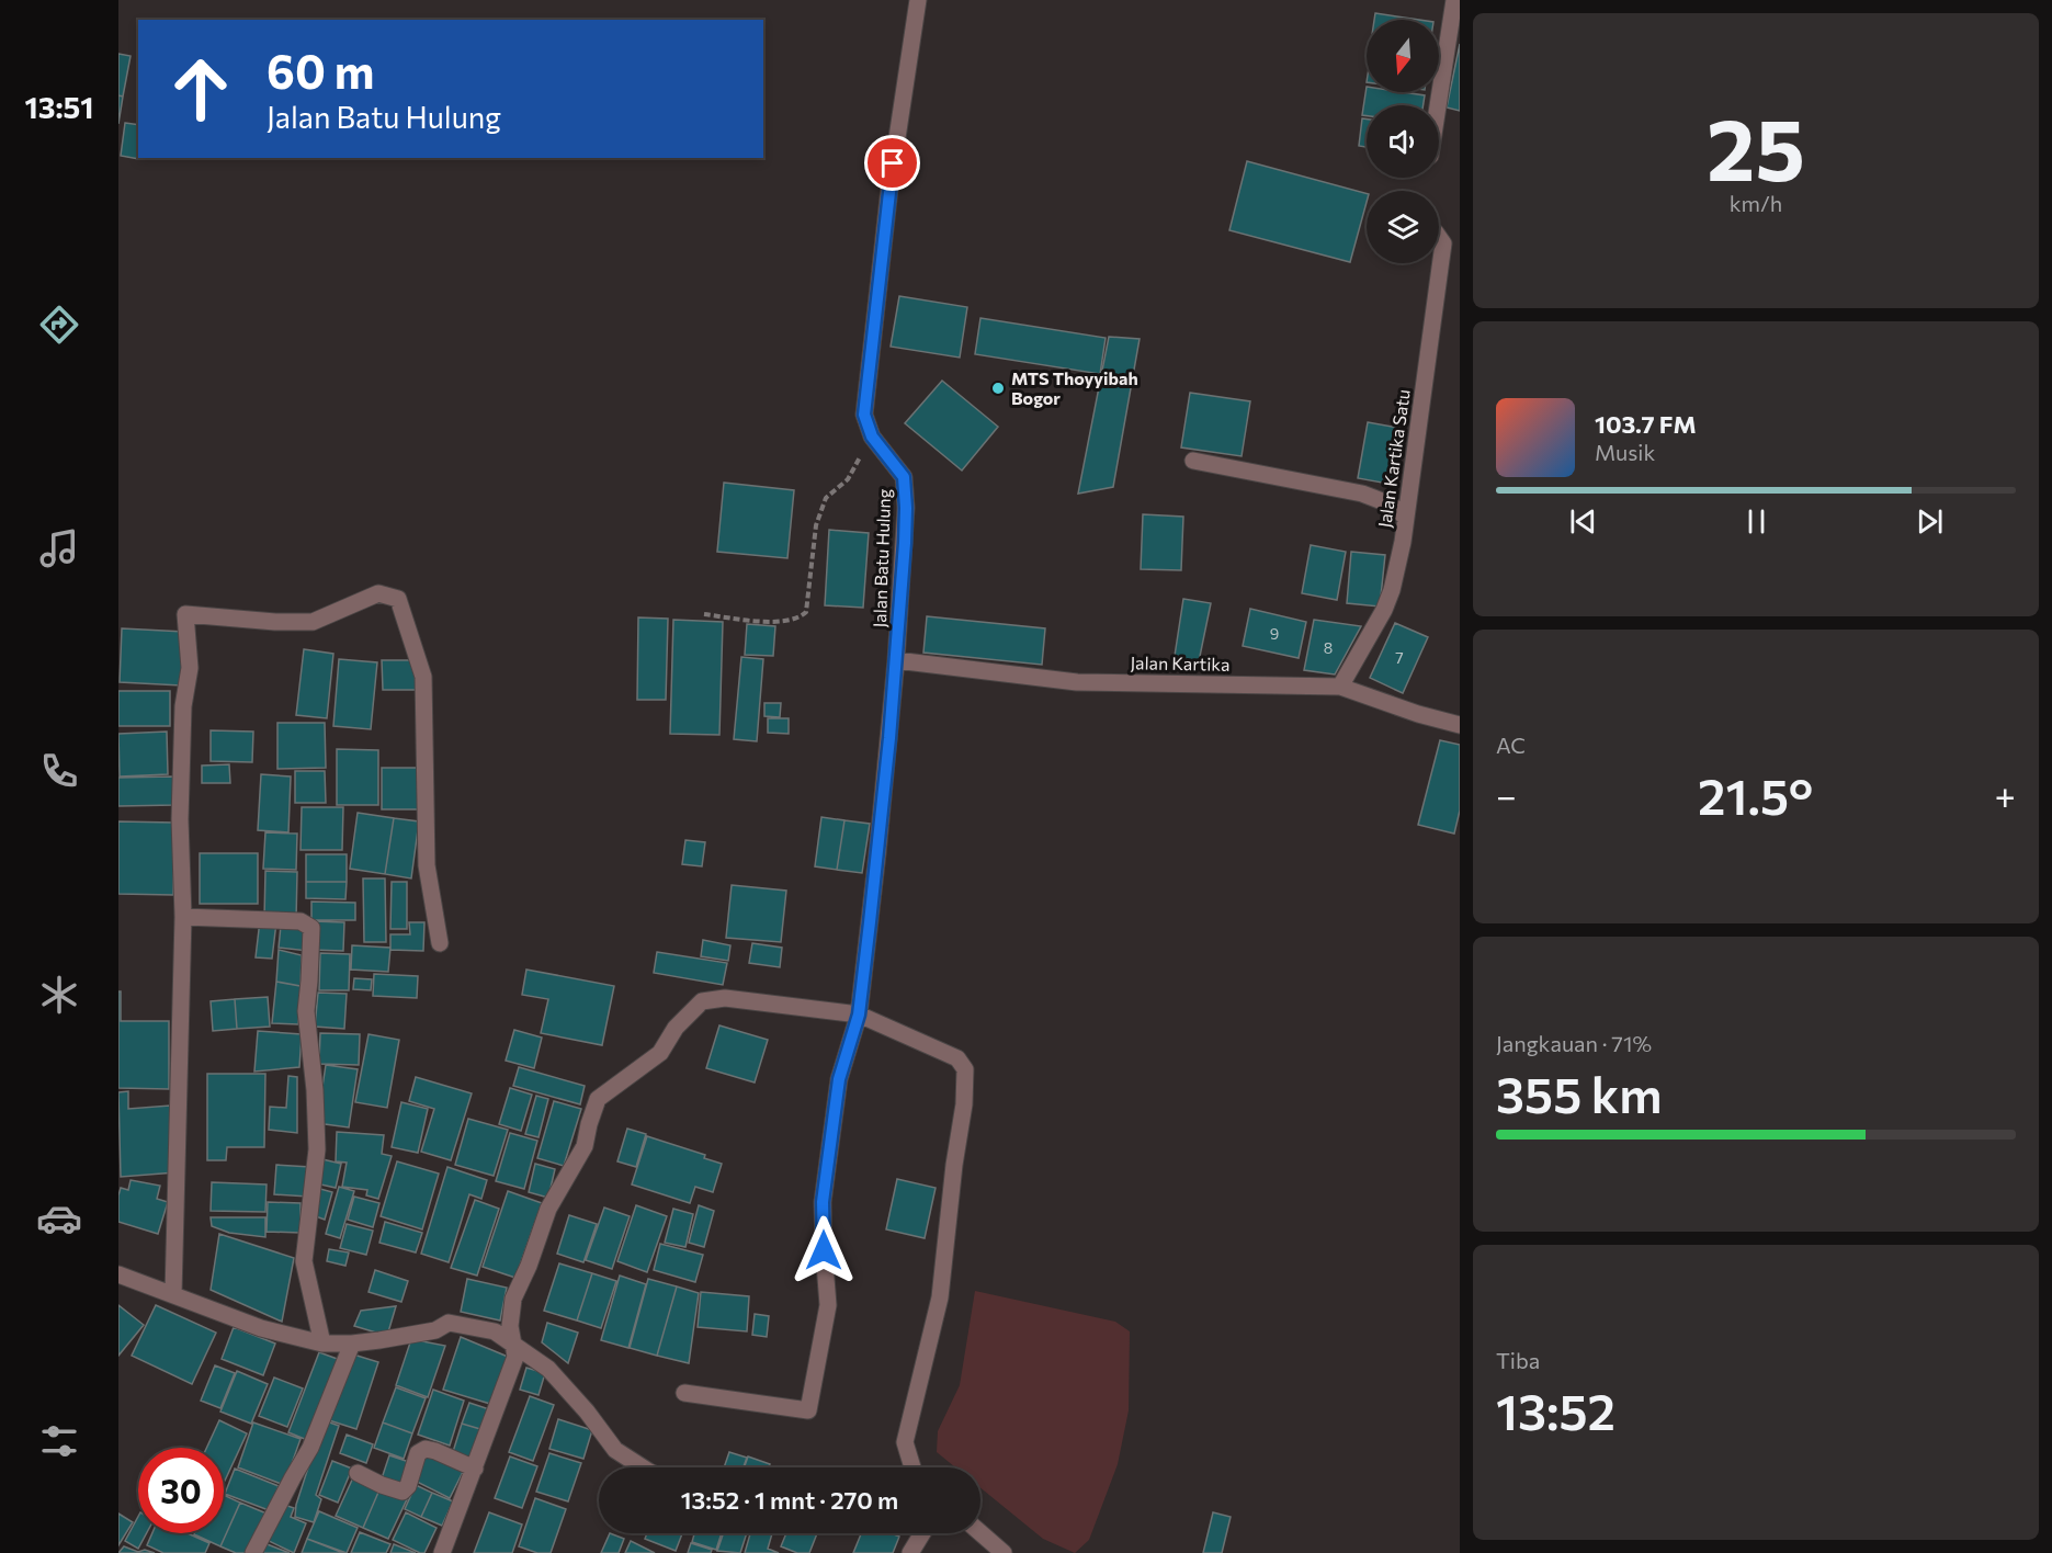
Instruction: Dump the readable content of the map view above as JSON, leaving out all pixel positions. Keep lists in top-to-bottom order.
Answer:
{
  "streets": {
    "street": ["Jalan Kartika Satu", "Jalan Batu Hulung", "Jalan Kartika"]
  },
  "crossings": [
    ["Jalan Kartika Satu", "Jalan Kartika"],
    ["Jalan Batu Hulung", "Jalan Kartika"]
  ],
  "places": ["MTS Thoyyibah Bogor"],
  "house_numbers": ["9", "8", "7"],
  "north": "bottom",
  "page": {
    "tabs": "13:51",
    "tile": [
      ["25", "km/h"],
      "AC",
      ["Jangkauan · 71%", "355 km"],
      ["Tiba", "13:52"]
    ],
    "turn": ["60 m", "Jalan Batu Hulung"],
    "song": ["103.7 FM", "Musik"],
    "heat": ["−", "21.5°", "+"],
    "limit": "30",
    "trip": "13:52 · 1 mnt · 270 m"
  }
}
